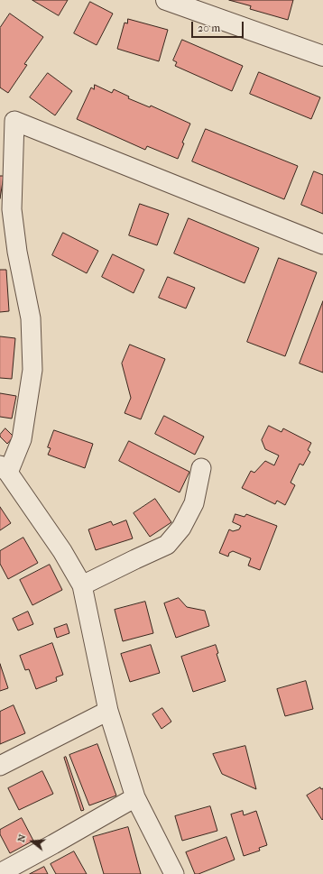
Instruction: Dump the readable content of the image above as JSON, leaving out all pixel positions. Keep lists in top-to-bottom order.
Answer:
{
  "scale_bar": "20 m",
  "north": "left"
}
